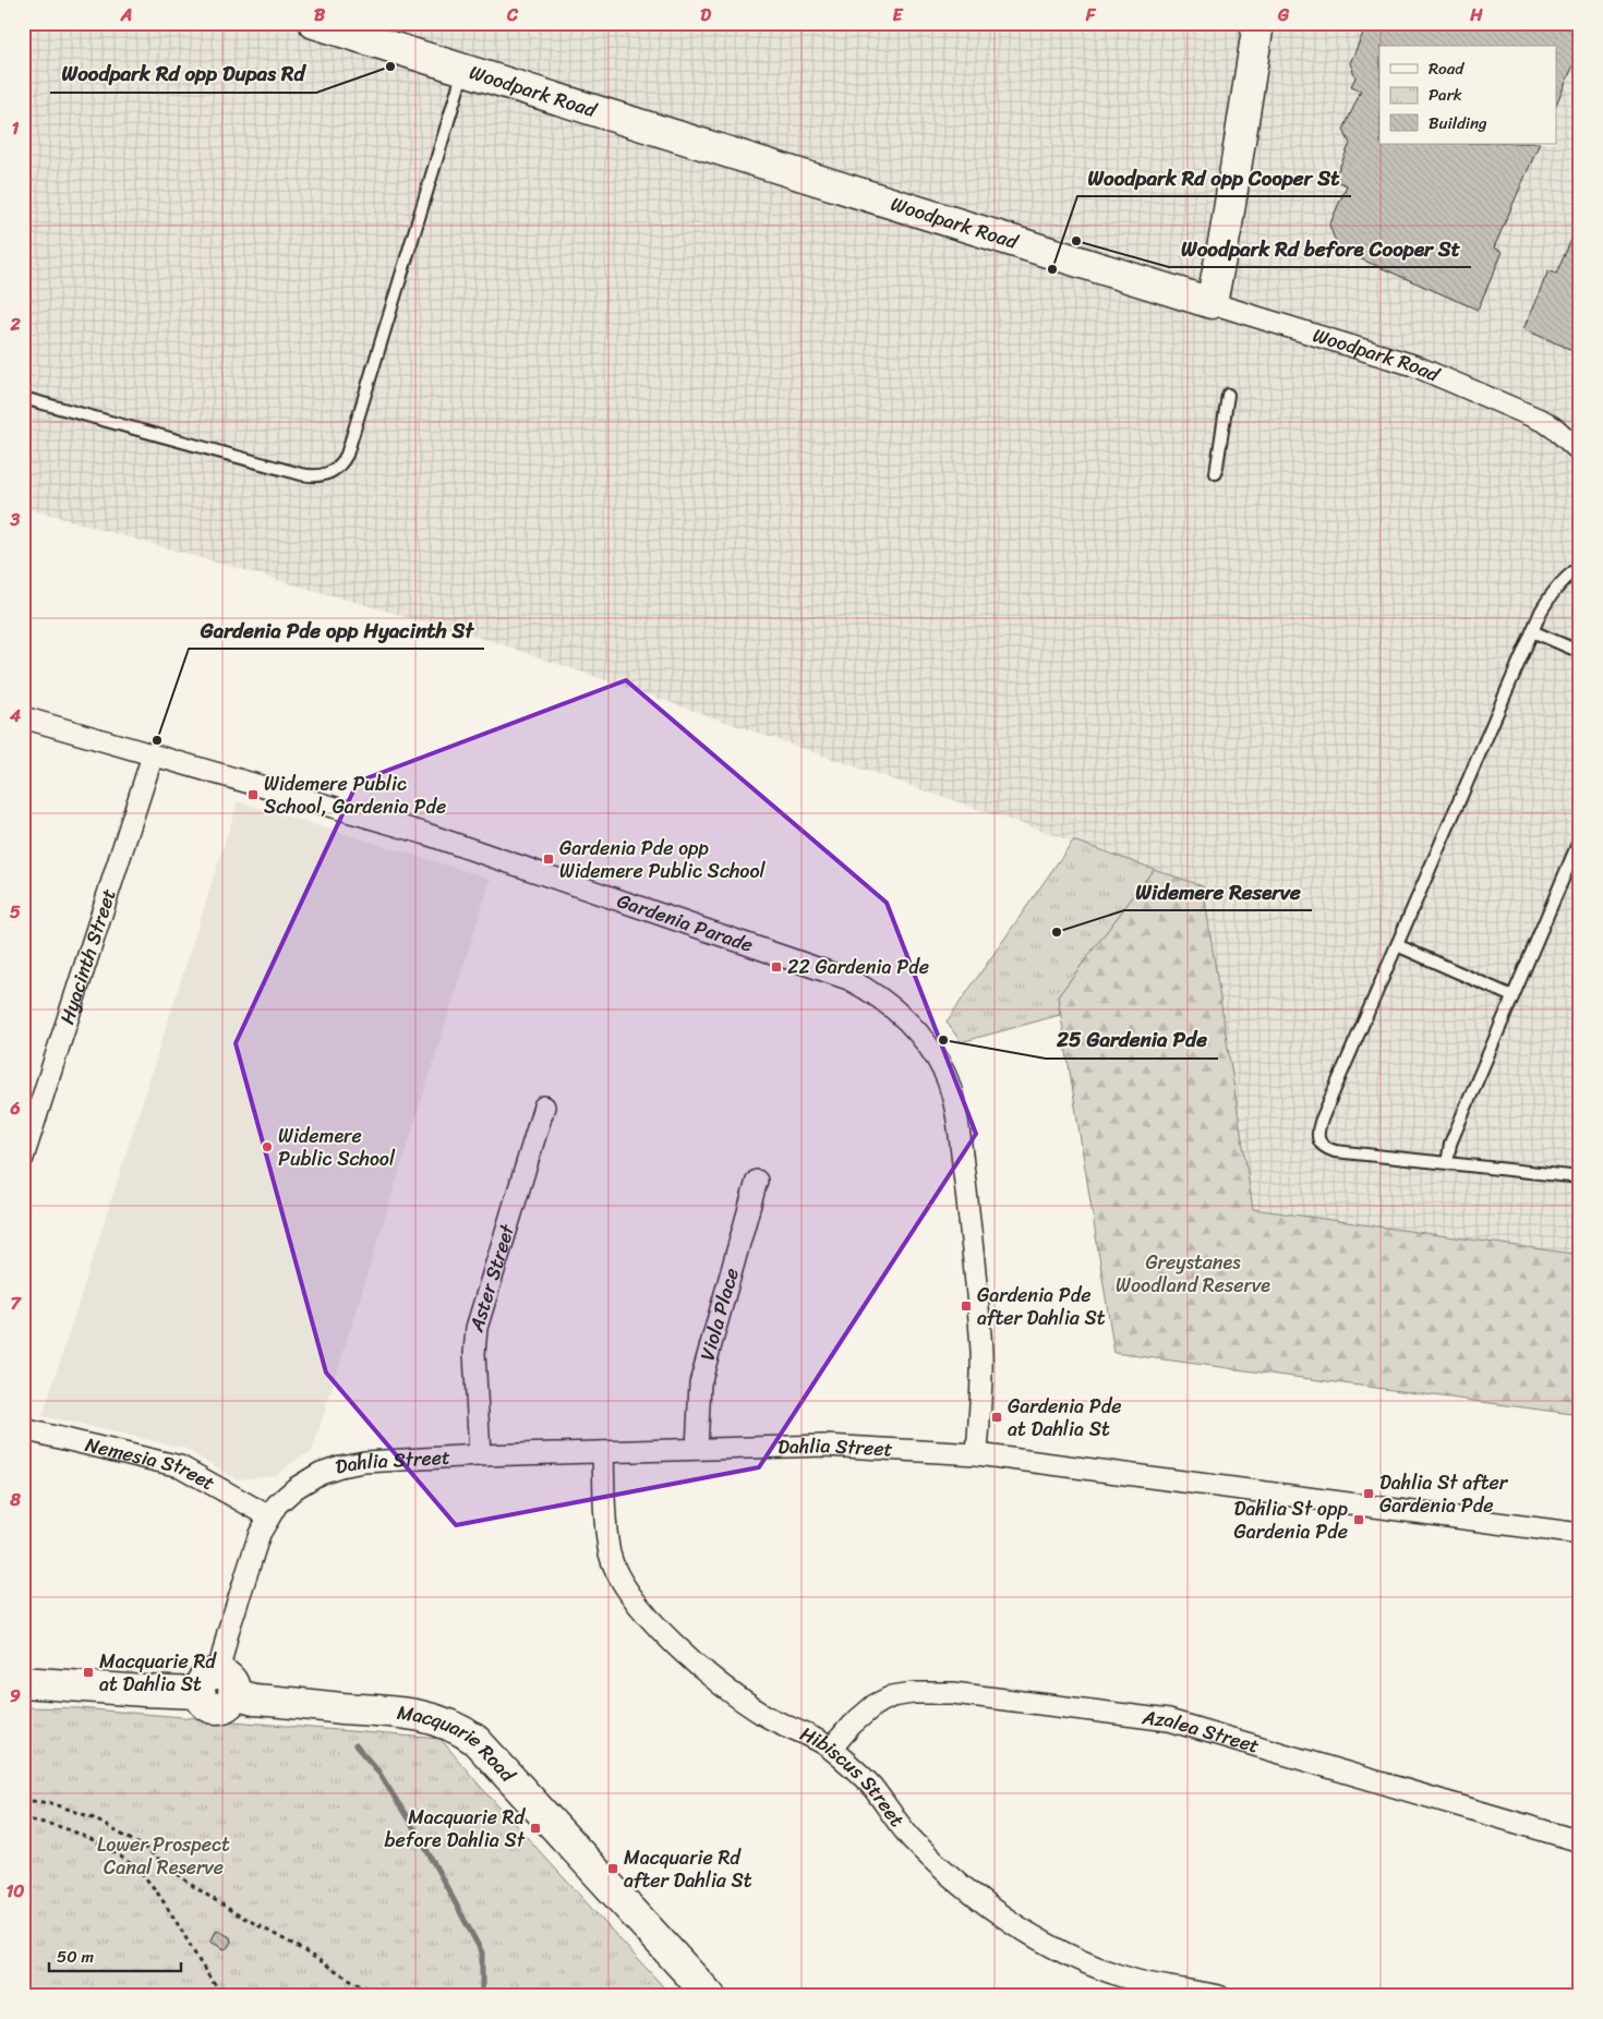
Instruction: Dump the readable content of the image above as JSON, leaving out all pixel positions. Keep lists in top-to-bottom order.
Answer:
{
  "streets": {
    "street": [
      "Woodpark Road",
      "Gardenia Parade",
      "Hyacinth Street",
      "Aster Street",
      "Viola Place",
      "Dahlia Street",
      "Nemesia Street",
      "Azalea Street",
      "Macquarie Road",
      "Hibiscus Street"
    ]
  },
  "crossings": [
    ["Gardenia Parade", "Hyacinth Street"],
    ["Gardenia Parade", "Dahlia Street"],
    ["Aster Street", "Dahlia Street"],
    ["Viola Place", "Dahlia Street"],
    ["Dahlia Street", "Nemesia Street"],
    ["Dahlia Street", "Macquarie Road"],
    ["Dahlia Street", "Hibiscus Street"],
    ["Azalea Street", "Hibiscus Street"]
  ],
  "parks": ["Greystanes Woodland Reserve", "Lower Prospect Canal Reserve"],
  "places": {
    "other": [
      "Woodpark Rd opp Dupas Rd",
      "Woodpark Rd before Cooper St",
      "Woodpark Rd opp Cooper St",
      "Gardenia Pde opp Hyacinth St",
      "Widemere Reserve",
      "25 Gardenia Pde",
      "Widemere Public School"
    ],
    "transit": [
      "Widemere Public School, Gardenia Pde",
      "Gardenia Pde opp Widemere Public School",
      "22 Gardenia Pde",
      "Gardenia Pde after Dahlia St",
      "Gardenia Pde at Dahlia St",
      "Dahlia St after Gardenia Pde",
      "Dahlia St opp Gardenia Pde",
      "Macquarie Rd at Dahlia St",
      "Macquarie Rd before Dahlia St",
      "Macquarie Rd after Dahlia St"
    ]
  },
  "legend": ["Road", "Park", "Building"],
  "scale_bar": "50 m",
  "grid": {
    "columns": [
      "A",
      "B",
      "C",
      "D",
      "E",
      "F",
      "G",
      "H"
    ],
    "rows": [
      "1",
      "2",
      "3",
      "4",
      "5",
      "6",
      "7",
      "8",
      "9",
      "10"
    ]
  }
}
